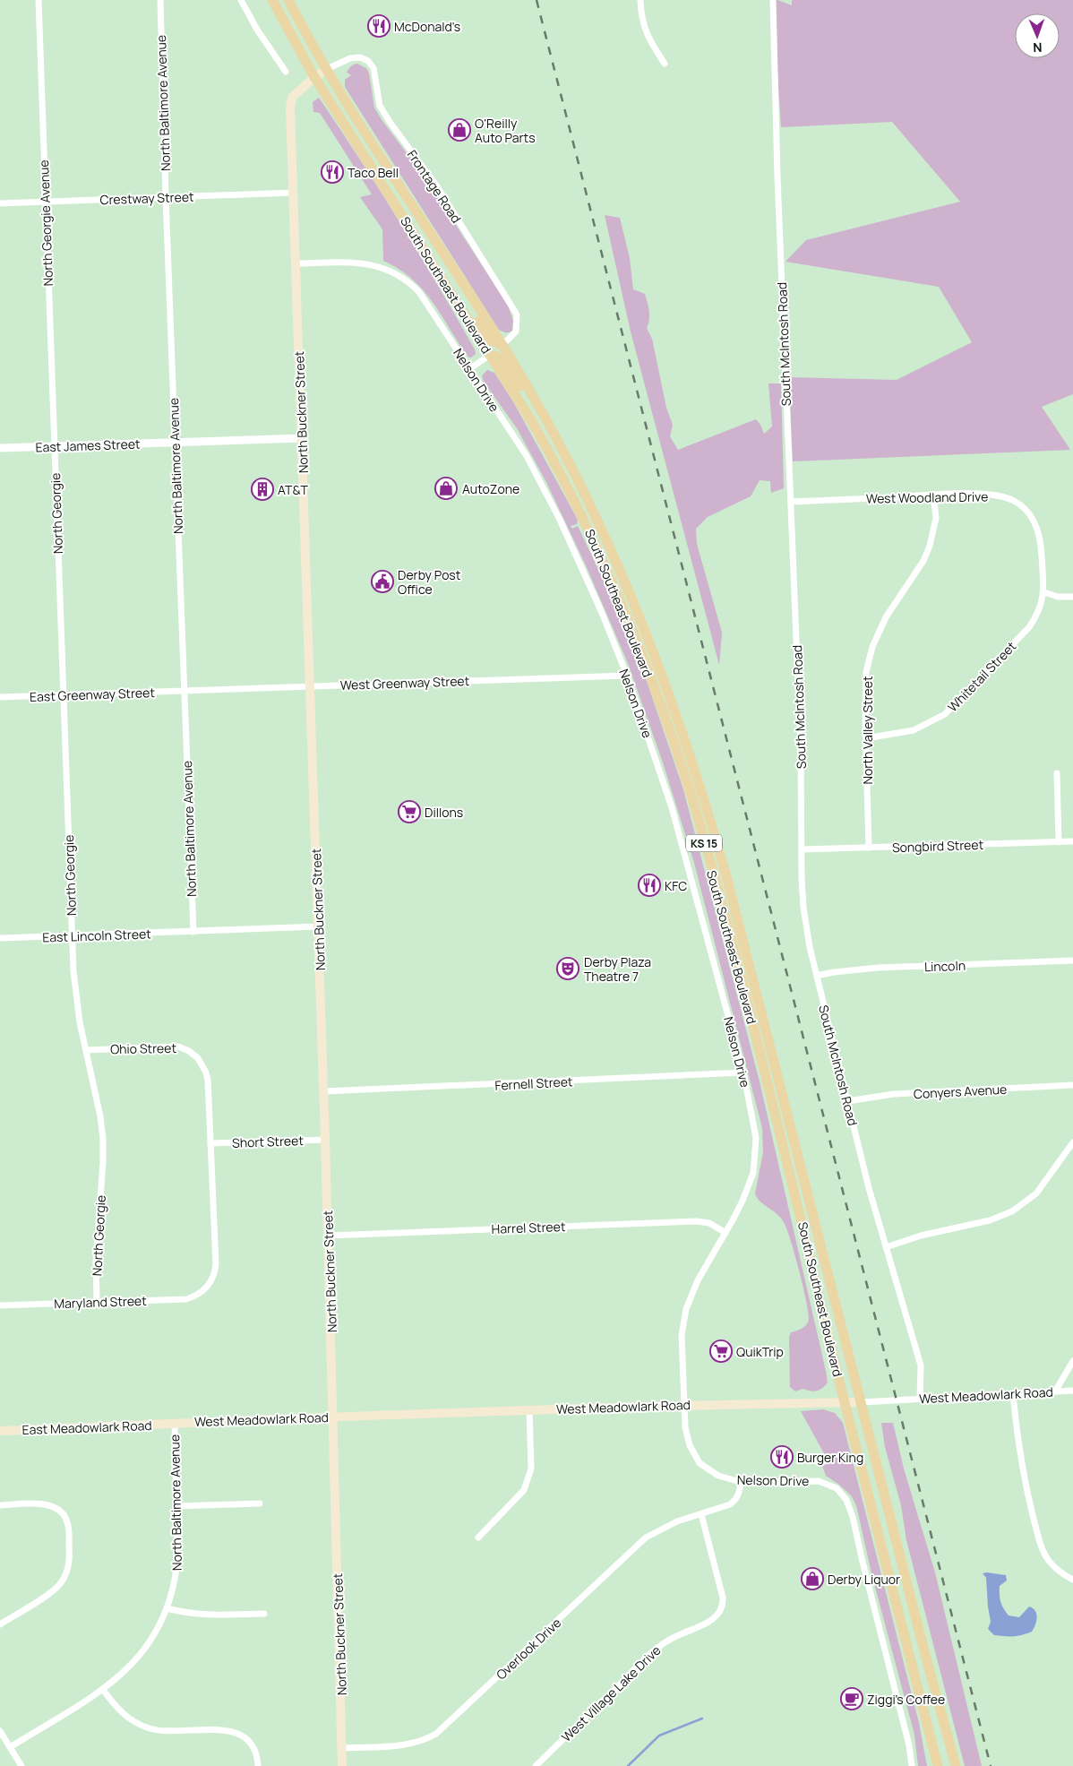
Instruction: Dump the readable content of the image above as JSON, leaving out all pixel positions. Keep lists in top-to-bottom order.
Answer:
{
  "streets": {
    "main road": [
      "South Southeast Boulevard",
      "North Buckner Street",
      "KS 15",
      "West Meadowlark Road",
      "East Meadowlark Road"
    ],
    "street": [
      "North Baltimore Avenue",
      "Frontage Road",
      "Crestway Street",
      "North Georgie Avenue",
      "South McIntosh Road",
      "Nelson Drive",
      "East James Street",
      "West Woodland Drive",
      "North Georgie",
      "Whitetail Street",
      "West Greenway Street",
      "East Greenway Street",
      "North Valley Street",
      "Songbird Street",
      "East Lincoln Street",
      "Lincoln",
      "Ohio Street",
      "Fernell Street",
      "Conyers Avenue",
      "Short Street",
      "Harrel Street",
      "Maryland Street",
      "Overlook Drive",
      "West Village Lake Drive"
    ]
  },
  "crossings": [
    ["North Baltimore Avenue", "Crestway Street"],
    ["North Baltimore Avenue", "East James Street"],
    ["North Baltimore Avenue", "West Greenway Street"],
    ["North Baltimore Avenue", "East Greenway Street"],
    ["North Baltimore Avenue", "East Lincoln Street"],
    ["North Baltimore Avenue", "West Meadowlark Road"],
    ["North Baltimore Avenue", "East Meadowlark Road"],
    ["Frontage Road", "South Southeast Boulevard"],
    ["Frontage Road", "North Buckner Street"],
    ["Crestway Street", "North Georgie Avenue"],
    ["Crestway Street", "North Buckner Street"],
    ["North Georgie Avenue", "East James Street"],
    ["North Georgie Avenue", "North Georgie"],
    ["South Southeast Boulevard", "North Buckner Street"],
    ["South Southeast Boulevard", "West Meadowlark Road"],
    ["South McIntosh Road", "West Woodland Drive"],
    ["South McIntosh Road", "Songbird Street"],
    ["South McIntosh Road", "Lincoln"],
    ["South McIntosh Road", "Conyers Avenue"],
    ["South McIntosh Road", "West Meadowlark Road"],
    ["Nelson Drive", "North Buckner Street"],
    ["Nelson Drive", "West Greenway Street"],
    ["Nelson Drive", "Fernell Street"],
    ["Nelson Drive", "Harrel Street"],
    ["Nelson Drive", "West Meadowlark Road"],
    ["Nelson Drive", "Overlook Drive"],
    ["North Buckner Street", "East James Street"],
    ["North Buckner Street", "West Greenway Street"],
    ["North Buckner Street", "East Lincoln Street"],
    ["North Buckner Street", "Fernell Street"],
    ["North Buckner Street", "Short Street"],
    ["North Buckner Street", "Harrel Street"],
    ["North Buckner Street", "West Meadowlark Road"],
    ["North Buckner Street", "Overlook Drive"],
    ["East James Street", "North Georgie"],
    ["West Woodland Drive", "Whitetail Street"],
    ["West Woodland Drive", "North Valley Street"],
    ["North Georgie", "East Greenway Street"],
    ["North Georgie", "East Lincoln Street"],
    ["North Georgie", "Ohio Street"],
    ["North Georgie", "Maryland Street"],
    ["Whitetail Street", "North Valley Street"],
    ["West Greenway Street", "East Greenway Street"],
    ["North Valley Street", "Songbird Street"],
    ["Ohio Street", "Short Street"],
    ["Ohio Street", "Maryland Street"],
    ["Short Street", "Maryland Street"],
    ["West Meadowlark Road", "East Meadowlark Road"],
    ["Overlook Drive", "West Village Lake Drive"]
  ],
  "places": {
    "restaurant": [
      "McDonald's",
      "Taco Bell",
      "KFC",
      "Burger King"
    ],
    "shop": ["O'Reilly Auto Parts", "AutoZone", "Derby Liquor"],
    "building": ["AT&T"],
    "public building": ["Derby Post Office"],
    "supermarket": ["Dillons", "QuikTrip"],
    "theatre": ["Derby Plaza Theatre 7"],
    "cafe": ["Ziggi's Coffee"]
  },
  "north": "bottom"
}
